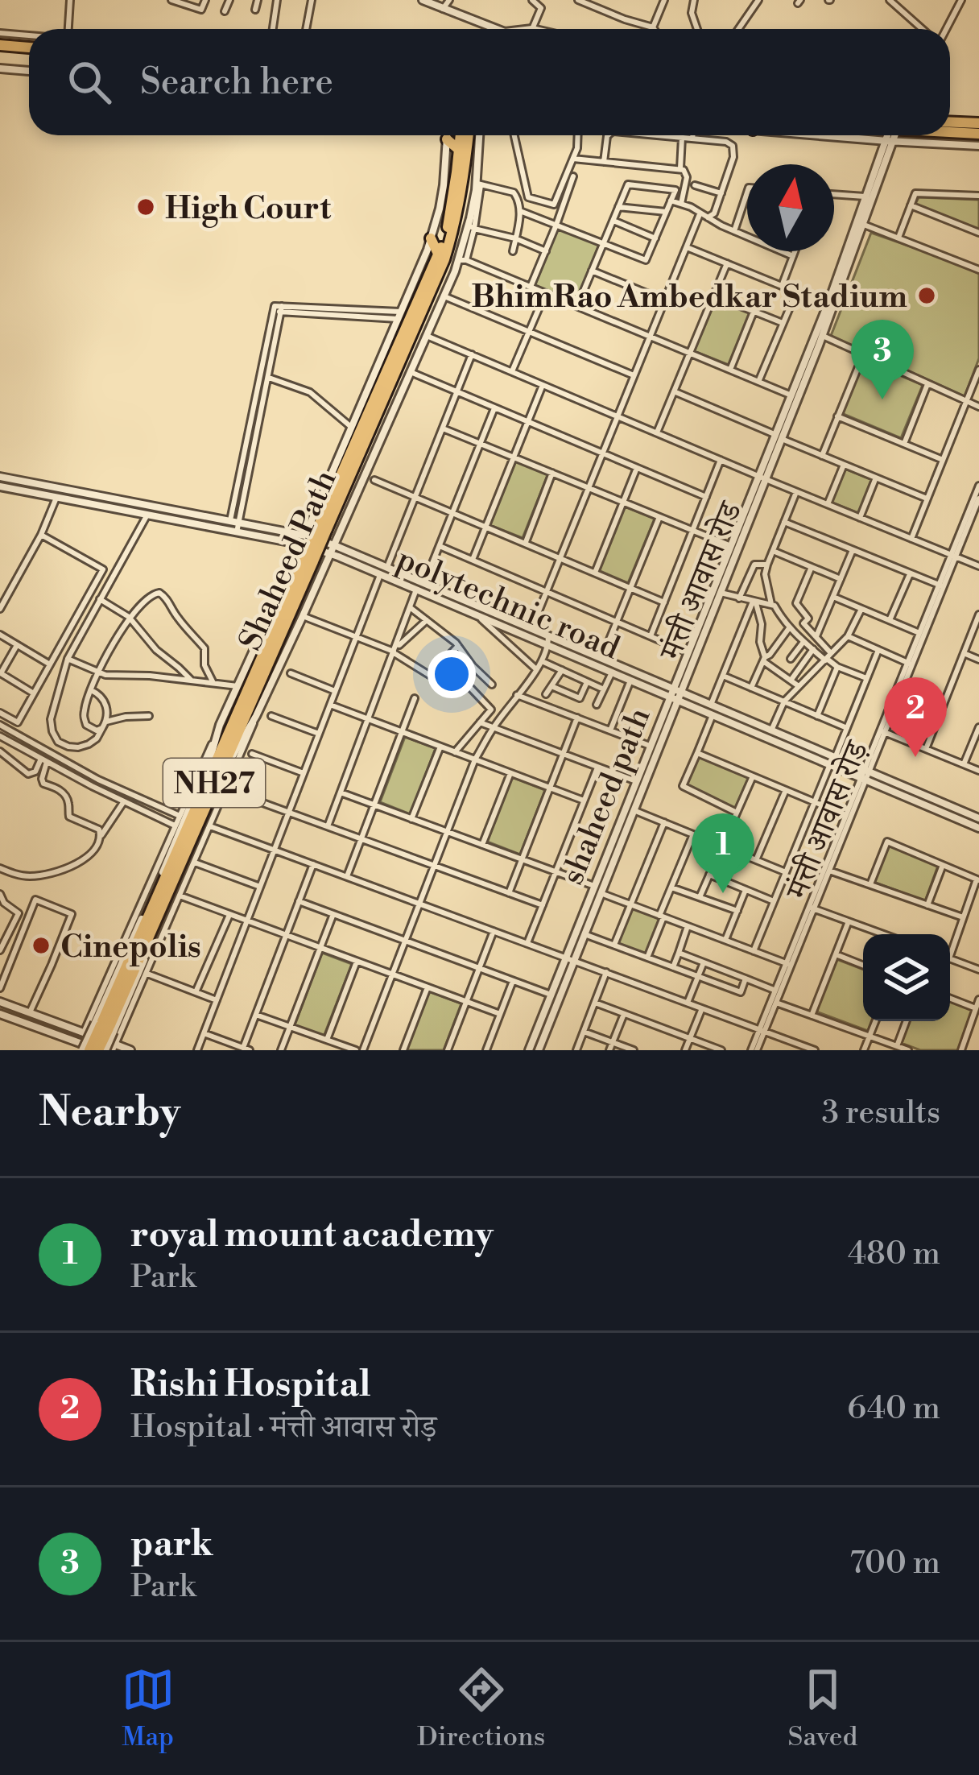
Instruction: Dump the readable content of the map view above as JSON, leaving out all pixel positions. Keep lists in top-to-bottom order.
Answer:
{
  "streets": {
    "highway": ["Shaheed Path", "NH27"],
    "street": [
      "मंत्ती आवास रोड",
      "polytechnic road",
      "shaheed path",
      "मंत्ती आवास रोड़"
    ]
  },
  "crossings": [
    ["Shaheed Path", "NH27"],
    ["मंत्ती आवास रोड", "polytechnic road"],
    ["मंत्ती आवास रोड", "shaheed path"],
    ["polytechnic road", "shaheed path"],
    ["polytechnic road", "मंत्ती आवास रोड़"]
  ],
  "places": ["High Court", "BhimRao Ambedkar Stadium", "Cinepolis"],
  "north": "top",
  "page": {
    "search": "Search here",
    "pins": ["3", "2", "1"],
    "heading": ["Nearby", "3 results"],
    "list": [
      {
        "mark": "1",
        "name": "royal mount academy",
        "note": "Park",
        "value": "480 m"
      },
      {
        "mark": "2",
        "name": "Rishi Hospital",
        "note": "Hospital · मंत्ती आवास रोड़",
        "value": "640 m"
      },
      {
        "mark": "3",
        "name": "park",
        "note": "Park",
        "value": "700 m"
      }
    ],
    "nav": ["Map", "Directions", "Saved"]
  }
}
